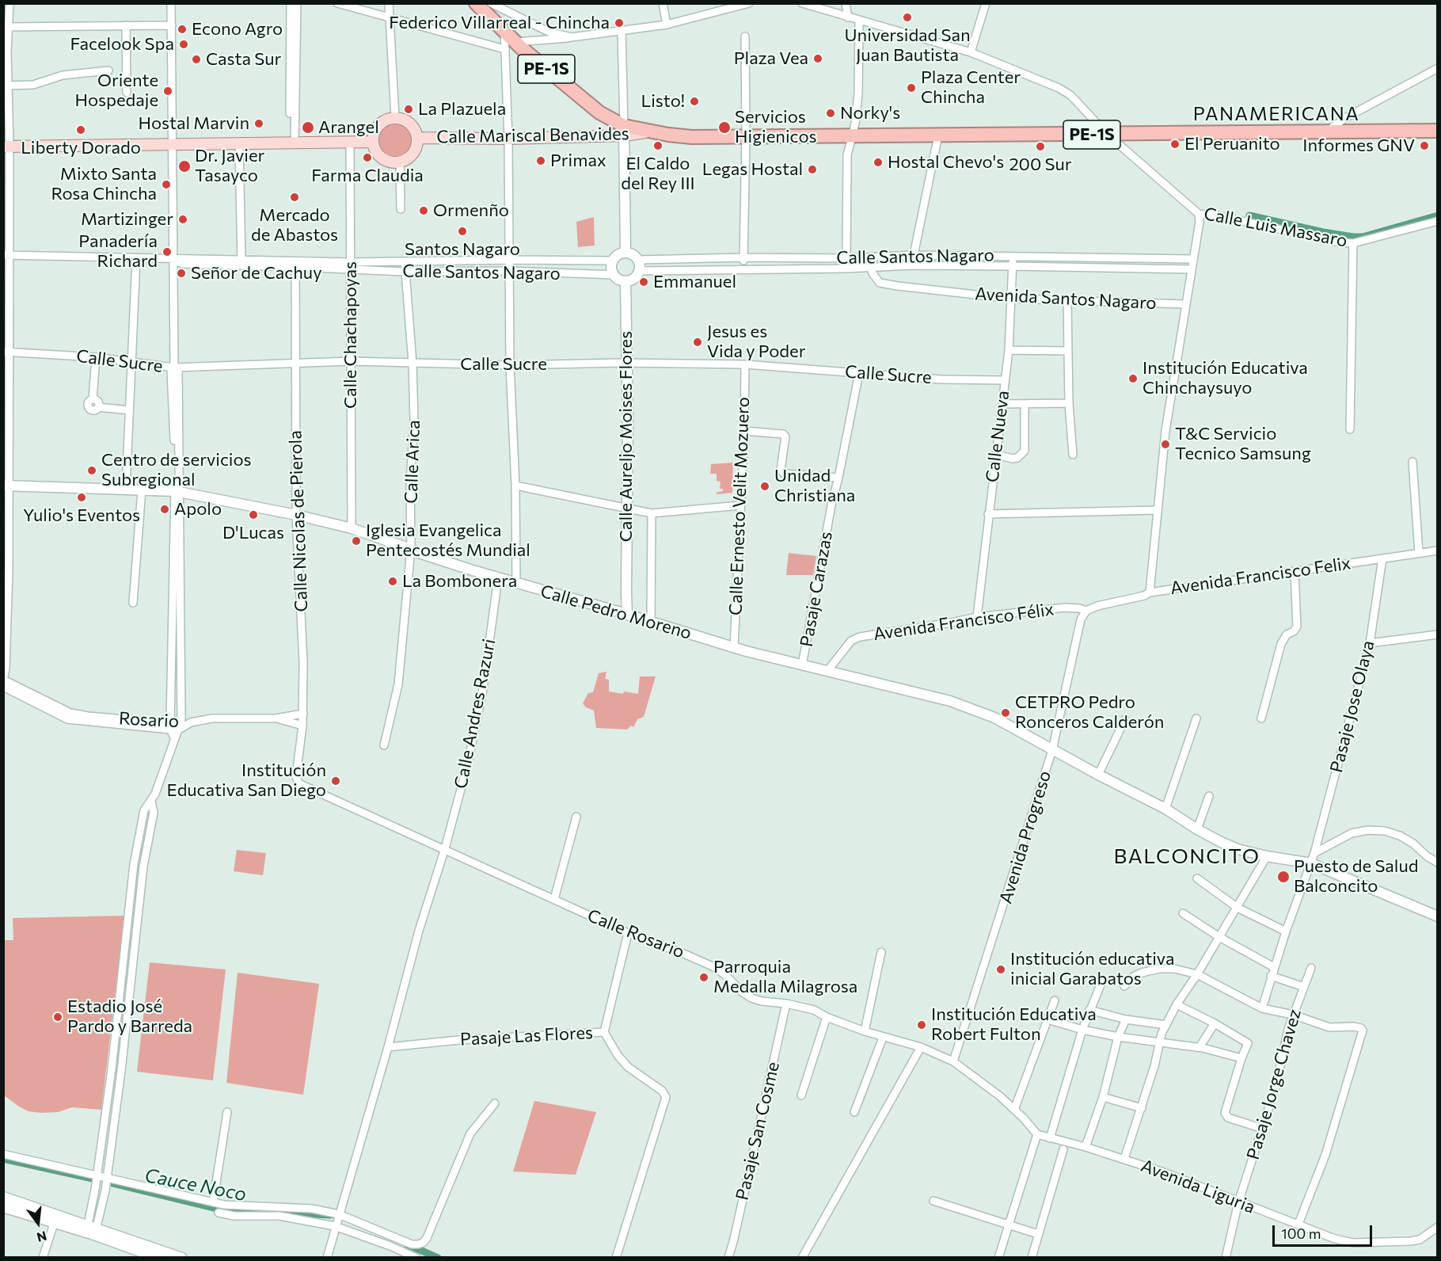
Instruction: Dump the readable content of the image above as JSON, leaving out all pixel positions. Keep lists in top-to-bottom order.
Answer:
{
  "streets": {
    "highway": ["PE-1S"],
    "main road": ["Calle Mariscal Benavides", "Calle Aureljo Moises Flores", "Calle Pedro Moreno"],
    "street": [
      "Calle Luis Massaro",
      "Calle Santos Nagaro",
      "Avenida Santos Nagaro",
      "Calle Chachapoyas",
      "Calle Sucre",
      "Calle Nueva",
      "Calle Arica",
      "Calle Ernesto Velit Mozuero",
      "Calle Nicolas de Pierola",
      "Avenida Francisco Felix",
      "Pasaje Carazas",
      "Avenida Francisco Félix",
      "Pasaje Jose Olaya",
      "Calle Andres Razuri",
      "Rosario",
      "Avenida Progreso",
      "Calle Rosario",
      "Pasaje Las Flores",
      "Pasaje Jorge Chavez",
      "Pasaje San Cosme",
      "Avenida Liguria"
    ]
  },
  "crossings": [
    ["PE-1S", "Calle Mariscal Benavides"],
    ["PE-1S", "Calle Luis Massaro"],
    ["Calle Santos Nagaro", "Avenida Santos Nagaro"],
    ["Calle Santos Nagaro", "Calle Chachapoyas"],
    ["Calle Santos Nagaro", "Calle Aureljo Moises Flores"],
    ["Calle Santos Nagaro", "Calle Nueva"],
    ["Calle Santos Nagaro", "Calle Arica"],
    ["Avenida Santos Nagaro", "Calle Nueva"],
    ["Calle Chachapoyas", "Calle Sucre"],
    ["Calle Chachapoyas", "Calle Pedro Moreno"],
    ["Calle Sucre", "Calle Aureljo Moises Flores"],
    ["Calle Sucre", "Calle Nueva"],
    ["Calle Sucre", "Calle Arica"],
    ["Calle Sucre", "Calle Ernesto Velit Mozuero"],
    ["Calle Sucre", "Calle Nicolas de Pierola"],
    ["Calle Sucre", "Pasaje Carazas"],
    ["Calle Aureljo Moises Flores", "Calle Pedro Moreno"],
    ["Calle Nueva", "Avenida Francisco Félix"],
    ["Calle Arica", "Calle Pedro Moreno"],
    ["Calle Ernesto Velit Mozuero", "Calle Pedro Moreno"],
    ["Calle Nicolas de Pierola", "Calle Pedro Moreno"],
    ["Calle Nicolas de Pierola", "Calle Rosario"],
    ["Avenida Francisco Felix", "Avenida Francisco Félix"],
    ["Avenida Francisco Felix", "Pasaje Jose Olaya"],
    ["Avenida Francisco Felix", "Avenida Progreso"],
    ["Pasaje Carazas", "Calle Pedro Moreno"],
    ["Calle Pedro Moreno", "Avenida Francisco Félix"],
    ["Calle Pedro Moreno", "Pasaje Jose Olaya"],
    ["Calle Pedro Moreno", "Calle Andres Razuri"],
    ["Calle Pedro Moreno", "Avenida Progreso"],
    ["Avenida Francisco Félix", "Avenida Progreso"],
    ["Calle Andres Razuri", "Calle Rosario"],
    ["Calle Andres Razuri", "Pasaje Las Flores"],
    ["Avenida Progreso", "Calle Rosario"],
    ["Calle Rosario", "Pasaje San Cosme"],
    ["Calle Rosario", "Avenida Liguria"],
    ["Pasaje Jorge Chavez", "Avenida Liguria"]
  ],
  "districts": ["PANAMERICANA", "BALCONCITO"],
  "water": ["Cauce Noco"],
  "places": [
    "Universidad San Juan Bautista",
    "Federico Villarreal - Chincha",
    "Econo Agro",
    "Facelook Spa",
    "Plaza Vea",
    "Casta Sur",
    "Plaza Center Chincha",
    "Oriente Hospedaje",
    "Listo!",
    "La Plazuela",
    "Norky's",
    "Hostal Marvin",
    "Arangel",
    "Servicios Higienicos",
    "Liberty Dorado",
    "El Peruanito",
    "El Caldo del Rey III",
    "Informes GNV",
    "200 Sur",
    "Farma Claudia",
    "Primax",
    "Hostal Chevo's",
    "Dr. Javier Tasayco",
    "Legas Hostal",
    "Mixto Santa Rosa Chincha",
    "Mercado de Abastos",
    "Ormenño",
    "Martizinger",
    "Santos Nagaro",
    "Panadería Richard",
    "Señor de Cachuy",
    "Emmanuel",
    "Jesus es Vida y Poder",
    "Institución Educativa Chinchaysuyo",
    "T&C Servicio Tecnico Samsung",
    "Centro de servicios Subregional",
    "Unidad Christiana",
    "Yulio's Eventos",
    "Apolo",
    "D'Lucas",
    "Iglesia Evangelica Pentecostés Mundial",
    "La Bombonera",
    "CETPRO Pedro Ronceros Calderón",
    "Institución Educativa San Diego",
    "Puesto de Salud Balconcito",
    "Institución educativa inicial Garabatos",
    "Parroquia Medalla Milagrosa",
    "Estadio José Pardo y Barreda",
    "Institución Educativa Robert Fulton"
  ],
  "scale_bar": "100 m",
  "north": "bottom"
}
